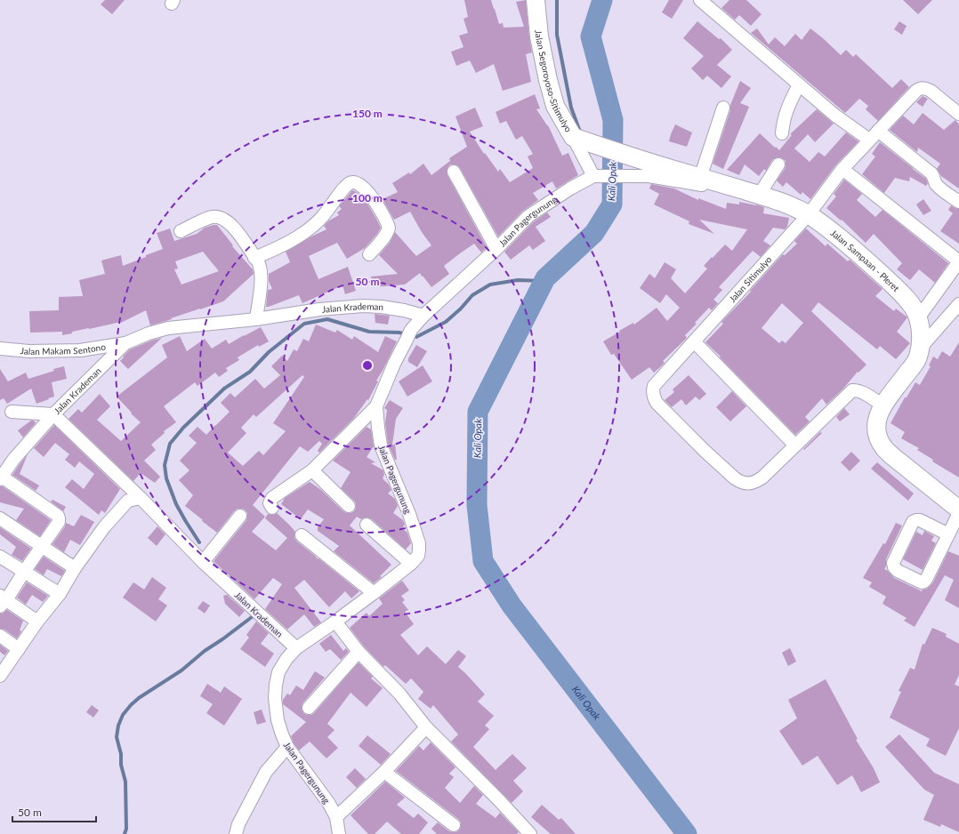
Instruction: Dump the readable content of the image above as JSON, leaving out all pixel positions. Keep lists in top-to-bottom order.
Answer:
{
  "streets": {
    "main road": ["Jalan Segoroyoso-Sitimulyo", "Jalan Sampaan - Pleret"],
    "street": [
      "Jalan Pagergunung",
      "Jalan Sitimulyo",
      "Jalan Krademan",
      "Jalan Makam Sentono"
    ]
  },
  "crossings": [
    ["Jalan Segoroyoso-Sitimulyo", "Jalan Pagergunung"],
    ["Jalan Segoroyoso-Sitimulyo", "Jalan Sampaan - Pleret"],
    ["Jalan Pagergunung", "Jalan Sampaan - Pleret"],
    ["Jalan Pagergunung", "Jalan Krademan"],
    ["Jalan Sampaan - Pleret", "Jalan Sitimulyo"],
    ["Jalan Krademan", "Jalan Makam Sentono"]
  ],
  "water": ["Kali Opak"],
  "scale_bar": "50 m",
  "rings": ["150 m", "100 m", "50 m"]
}
